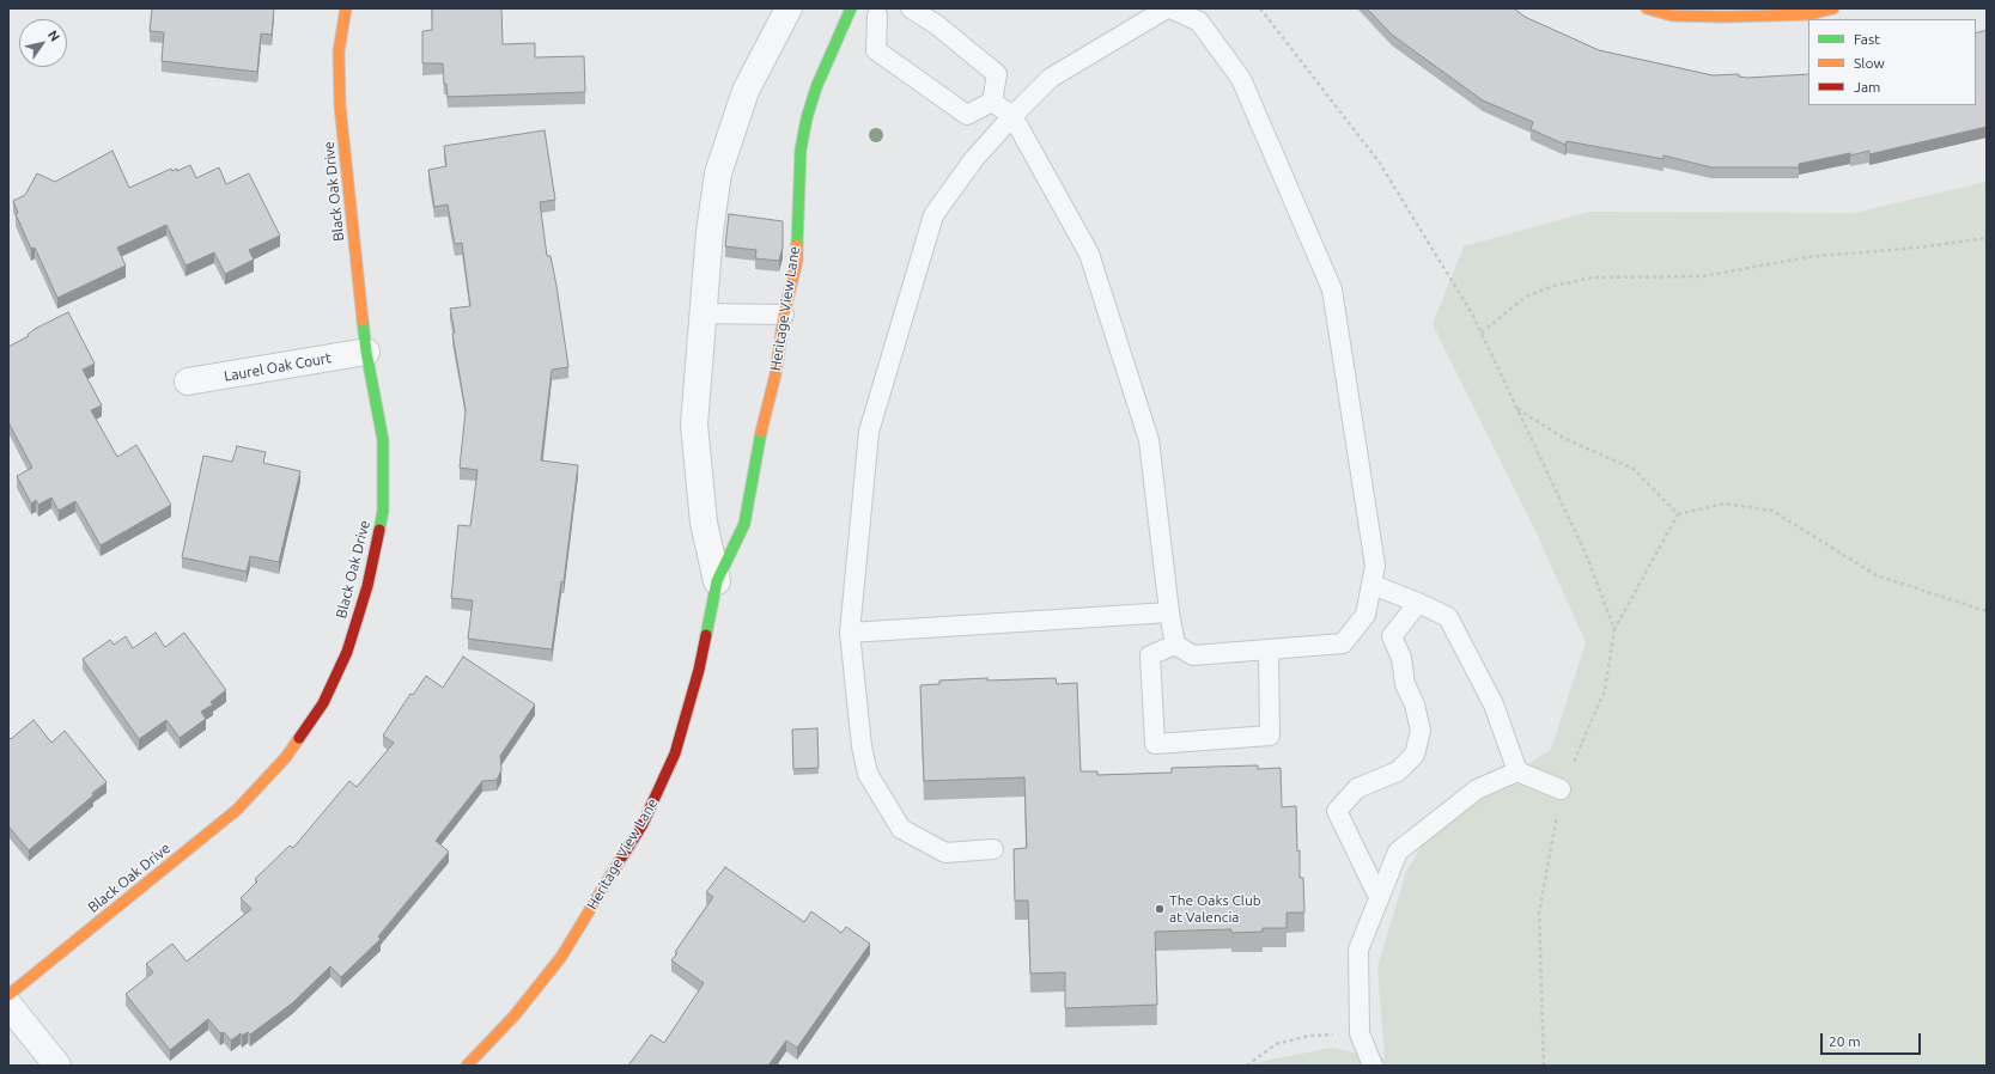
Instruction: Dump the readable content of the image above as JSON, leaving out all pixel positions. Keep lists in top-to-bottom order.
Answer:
{
  "streets": {
    "street": ["Black Oak Drive", "Heritage View Lane", "Laurel Oak Court"]
  },
  "crossings": [
    ["Black Oak Drive", "Laurel Oak Court"]
  ],
  "places": ["The Oaks Club at Valencia"],
  "legend": ["Fast", "Slow", "Jam"],
  "scale_bar": "20 m",
  "north": "top right"
}
